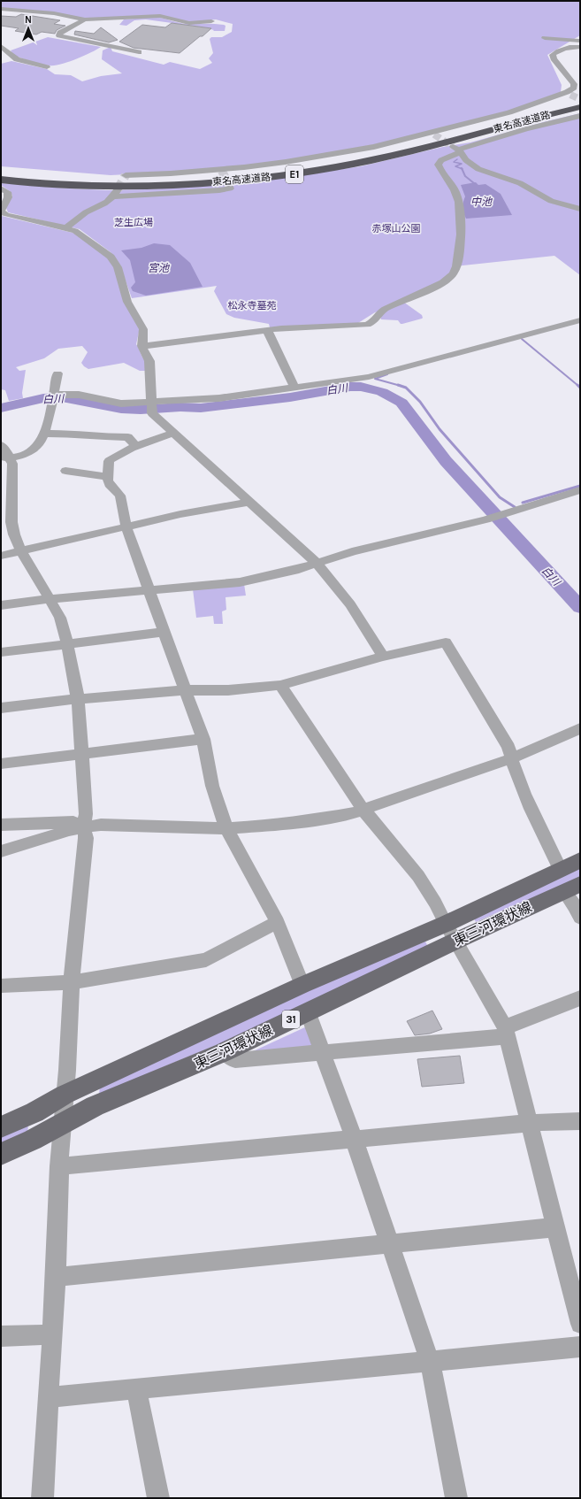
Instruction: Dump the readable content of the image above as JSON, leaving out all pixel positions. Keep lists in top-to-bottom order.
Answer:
{
  "streets": {
    "highway": ["東名高速道路", "E1"],
    "main road": ["東三河環状線", "31"]
  },
  "water": ["中池", "宮池", "白川"],
  "parks": ["芝生広場", "赤塚山公園", "松永寺墓苑"],
  "north": "top"
}
